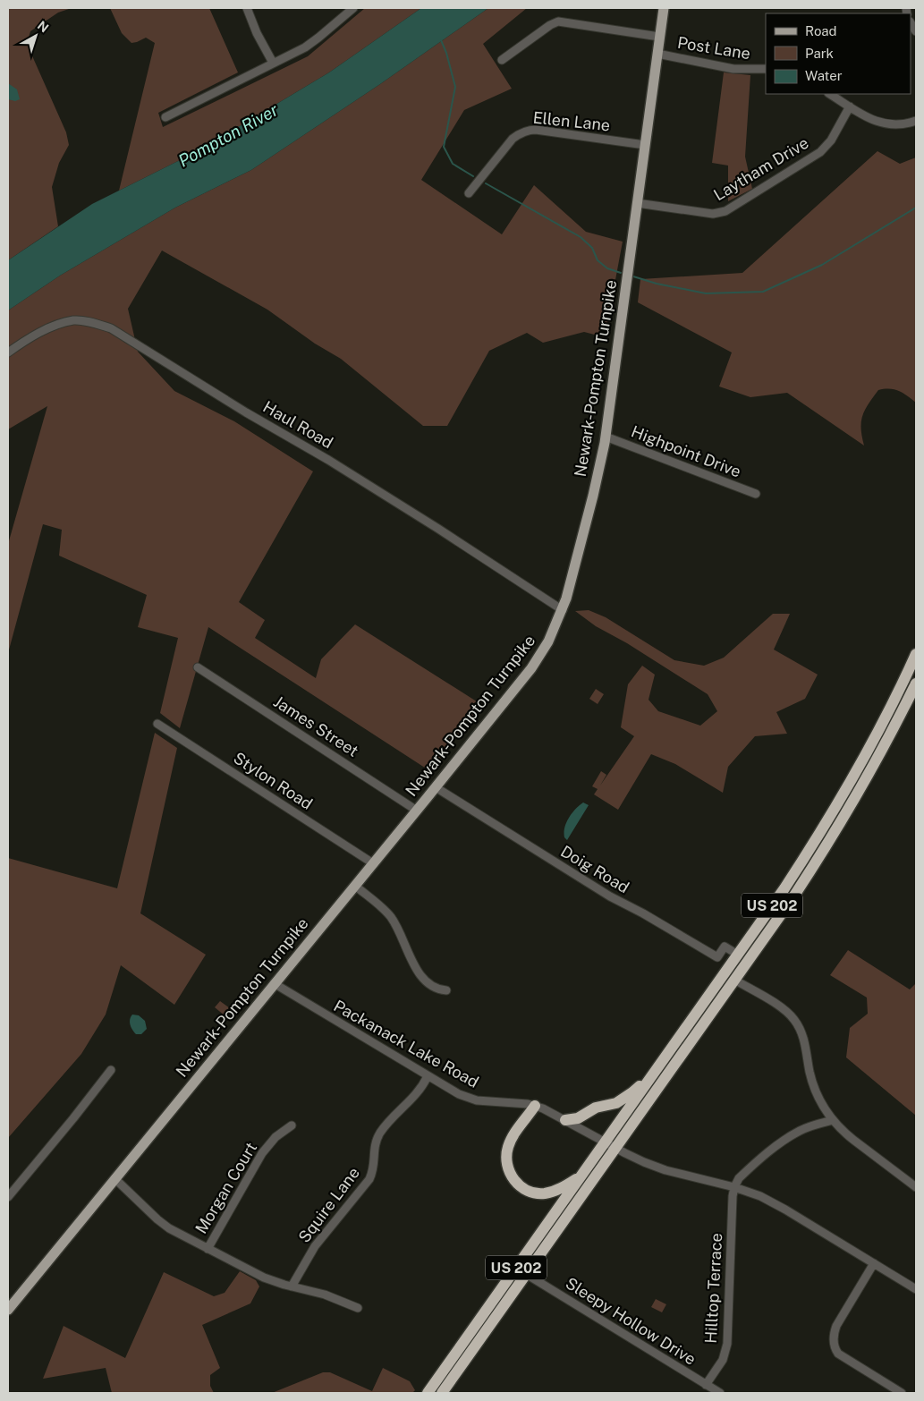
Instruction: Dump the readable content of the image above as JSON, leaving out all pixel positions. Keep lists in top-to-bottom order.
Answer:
{
  "streets": {
    "highway": ["US 202"],
    "main road": ["Newark-Pompton Turnpike"],
    "street": [
      "Post Lane",
      "Ellen Lane",
      "Laytham Drive",
      "Haul Road",
      "Highpoint Drive",
      "James Street",
      "Stylon Road",
      "Doig Road",
      "Packanack Lake Road",
      "Morgan Court",
      "Squire Lane",
      "Hilltop Terrace",
      "Sleepy Hollow Drive"
    ]
  },
  "crossings": [
    ["Post Lane", "Newark-Pompton Turnpike"],
    ["Ellen Lane", "Newark-Pompton Turnpike"],
    ["Laytham Drive", "Newark-Pompton Turnpike"],
    ["Newark-Pompton Turnpike", "Haul Road"],
    ["Newark-Pompton Turnpike", "Highpoint Drive"],
    ["Newark-Pompton Turnpike", "James Street"],
    ["Newark-Pompton Turnpike", "Stylon Road"],
    ["Newark-Pompton Turnpike", "Doig Road"],
    ["Newark-Pompton Turnpike", "Packanack Lake Road"],
    ["Doig Road", "US 202"],
    ["US 202", "Packanack Lake Road"],
    ["US 202", "Sleepy Hollow Drive"],
    ["Packanack Lake Road", "Squire Lane"],
    ["Packanack Lake Road", "Hilltop Terrace"],
    ["Hilltop Terrace", "Sleepy Hollow Drive"]
  ],
  "water": ["Pompton River"],
  "legend": ["Road", "Park", "Water"],
  "north": "top right"
}
